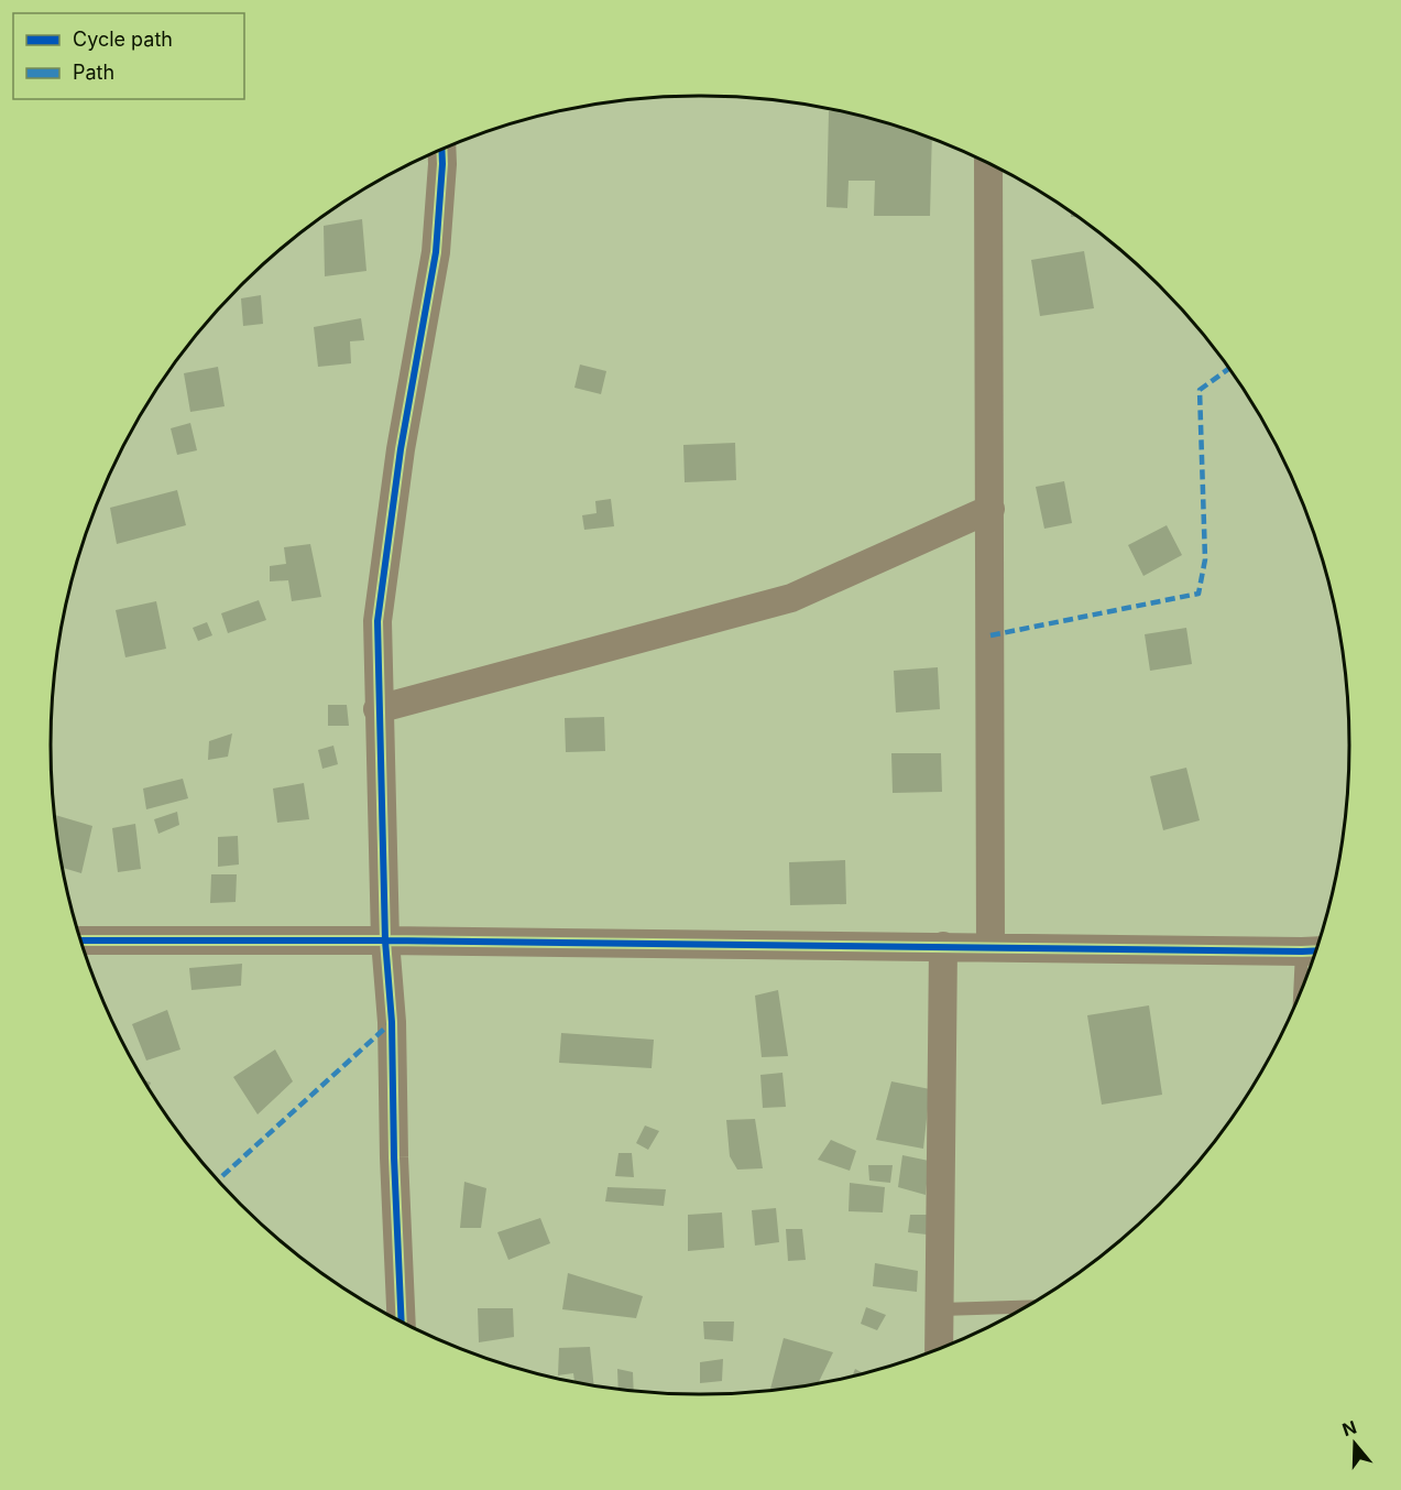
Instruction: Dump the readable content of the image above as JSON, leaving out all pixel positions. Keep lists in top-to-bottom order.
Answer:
{
  "legend": ["Cycle path", "Path"],
  "north": "top"
}
